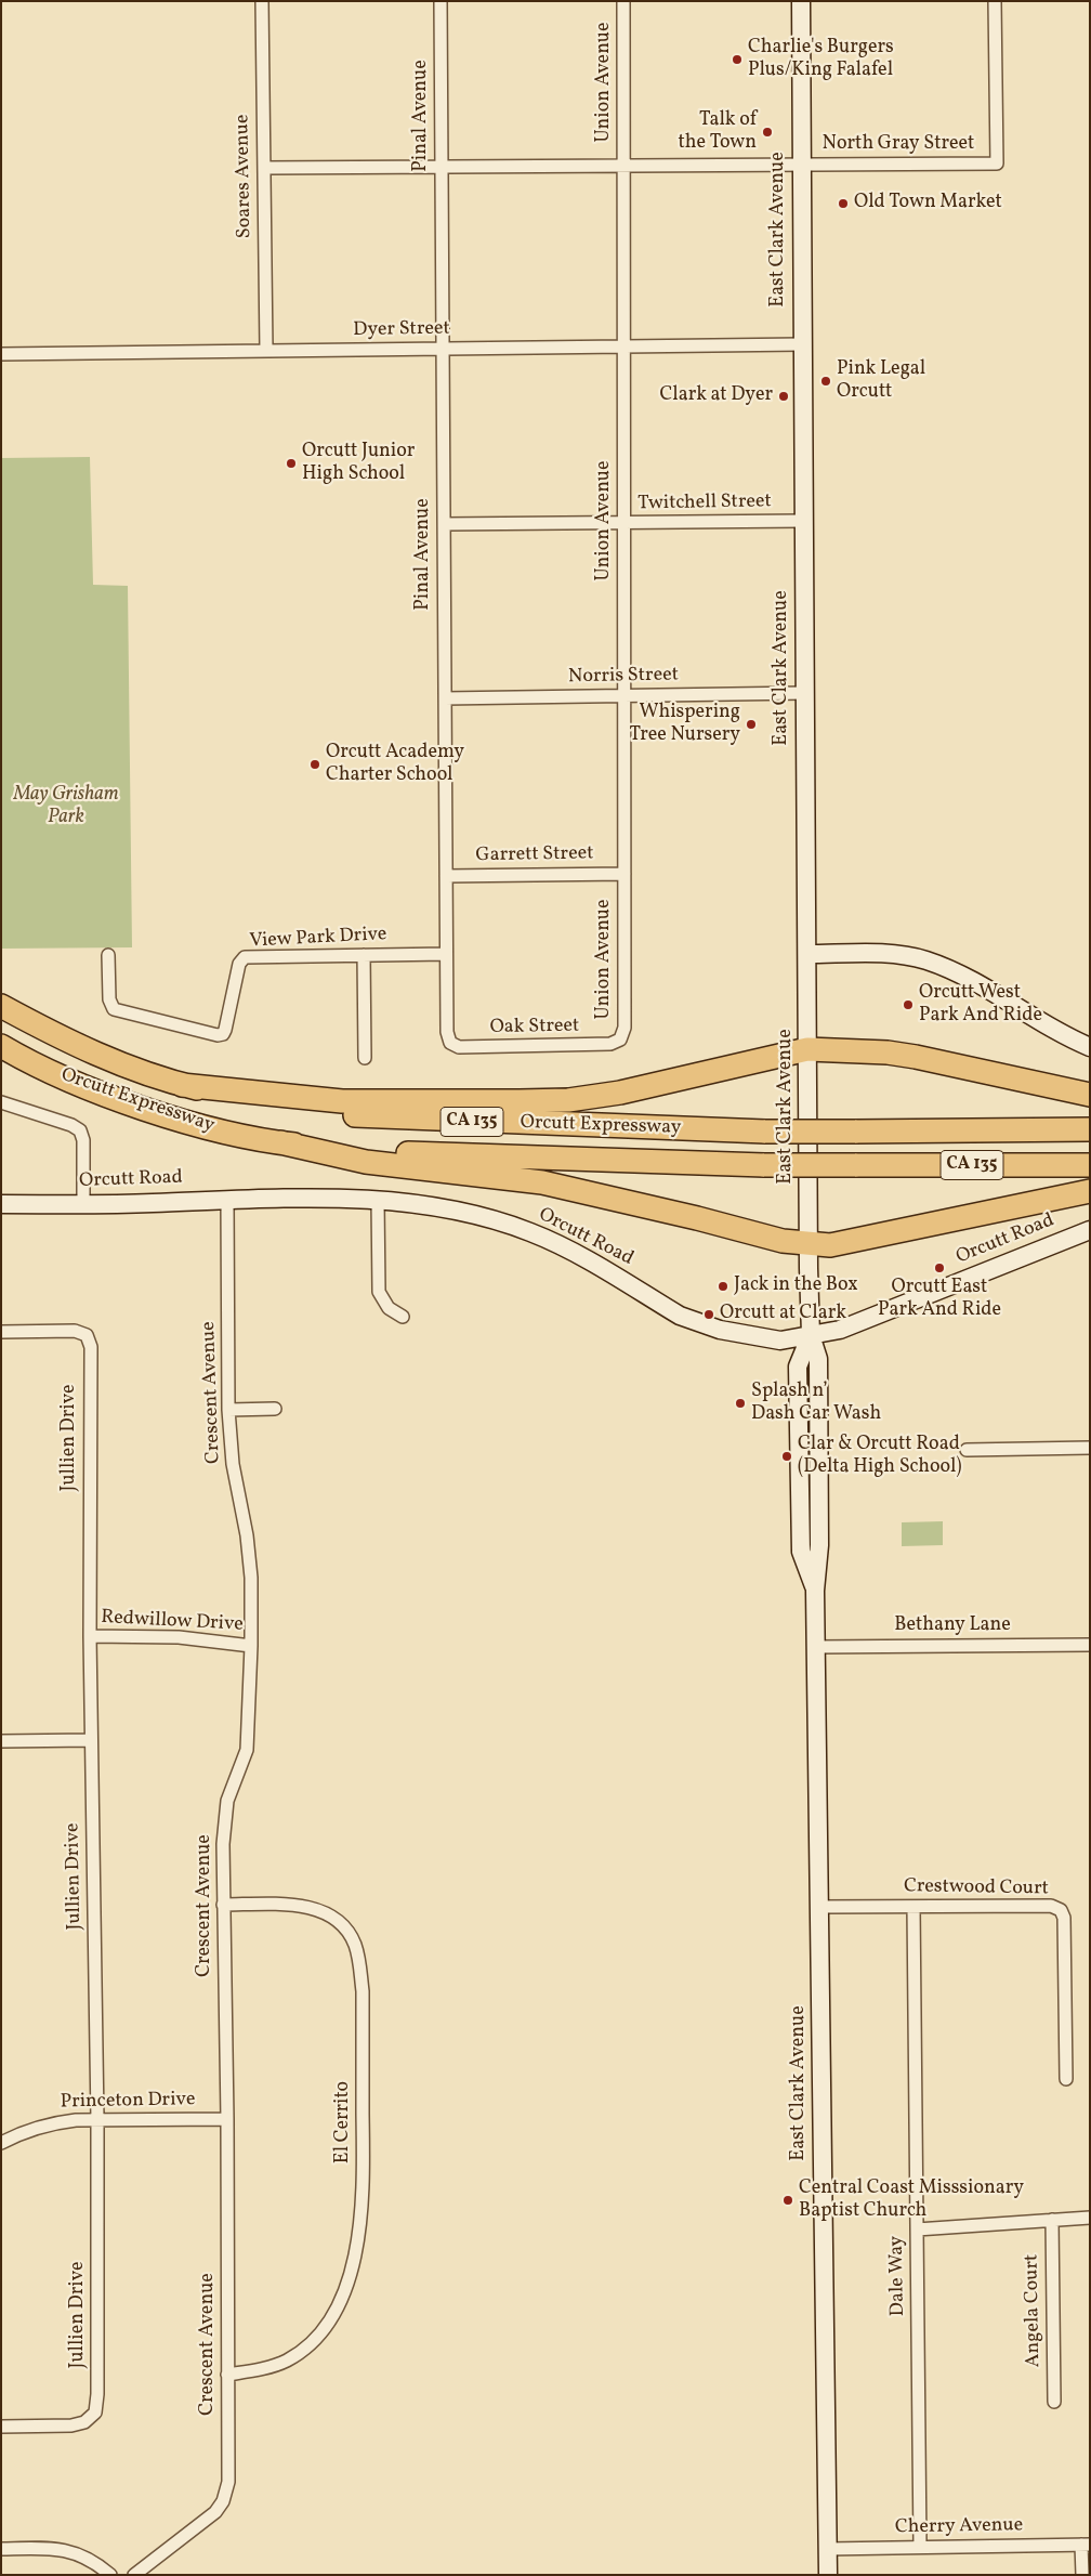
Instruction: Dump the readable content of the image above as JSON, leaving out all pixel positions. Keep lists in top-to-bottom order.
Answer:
{
  "streets": {
    "highway": ["Orcutt Expressway", "CA 135"],
    "main road": ["East Clark Avenue", "Orcutt Road"],
    "street": [
      "Union Avenue",
      "Pinal Avenue",
      "North Gray Street",
      "Soares Avenue",
      "Dyer Street",
      "Twitchell Street",
      "Norris Street",
      "Garrett Street",
      "View Park Drive",
      "Oak Street",
      "Crescent Avenue",
      "Jullien Drive",
      "Redwillow Drive",
      "Bethany Lane",
      "Crestwood Court",
      "Princeton Drive",
      "El Cerrito",
      "Dale Way",
      "Angela Court",
      "Cherry Avenue"
    ]
  },
  "crossings": [
    ["Union Avenue", "North Gray Street"],
    ["Union Avenue", "Dyer Street"],
    ["Union Avenue", "Twitchell Street"],
    ["Union Avenue", "Norris Street"],
    ["Union Avenue", "Garrett Street"],
    ["Union Avenue", "Oak Street"],
    ["Pinal Avenue", "North Gray Street"],
    ["Pinal Avenue", "Dyer Street"],
    ["Pinal Avenue", "Twitchell Street"],
    ["Pinal Avenue", "Norris Street"],
    ["Pinal Avenue", "Garrett Street"],
    ["Pinal Avenue", "View Park Drive"],
    ["Pinal Avenue", "Oak Street"],
    ["North Gray Street", "Soares Avenue"],
    ["North Gray Street", "East Clark Avenue"],
    ["Soares Avenue", "Dyer Street"],
    ["East Clark Avenue", "Dyer Street"],
    ["East Clark Avenue", "Twitchell Street"],
    ["East Clark Avenue", "Norris Street"],
    ["East Clark Avenue", "Orcutt Road"],
    ["East Clark Avenue", "Bethany Lane"],
    ["East Clark Avenue", "Crestwood Court"],
    ["East Clark Avenue", "Cherry Avenue"],
    ["Orcutt Road", "Crescent Avenue"],
    ["Crescent Avenue", "Redwillow Drive"],
    ["Crescent Avenue", "Princeton Drive"],
    ["Crescent Avenue", "El Cerrito"],
    ["Jullien Drive", "Redwillow Drive"],
    ["Jullien Drive", "Princeton Drive"],
    ["Crestwood Court", "Dale Way"],
    ["Dale Way", "Cherry Avenue"]
  ],
  "parks": ["May Grisham Park"],
  "places": [
    "Charlie's Burgers Plus/King Falafel",
    "Talk of the Town",
    "Old Town Market",
    "Pink Legal Orcutt",
    "Clark at Dyer",
    "Orcutt Junior High School",
    "Whispering Tree Nursery",
    "Orcutt Academy Charter School",
    "Orcutt West Park And Ride",
    "Orcutt East Park And Ride",
    "Jack in the Box",
    "Orcutt at Clark",
    "Splash n’ Dash Car Wash",
    "Clar & Orcutt Road (Delta High School)",
    "Central Coast Misssionary Baptist Church"
  ]
}
